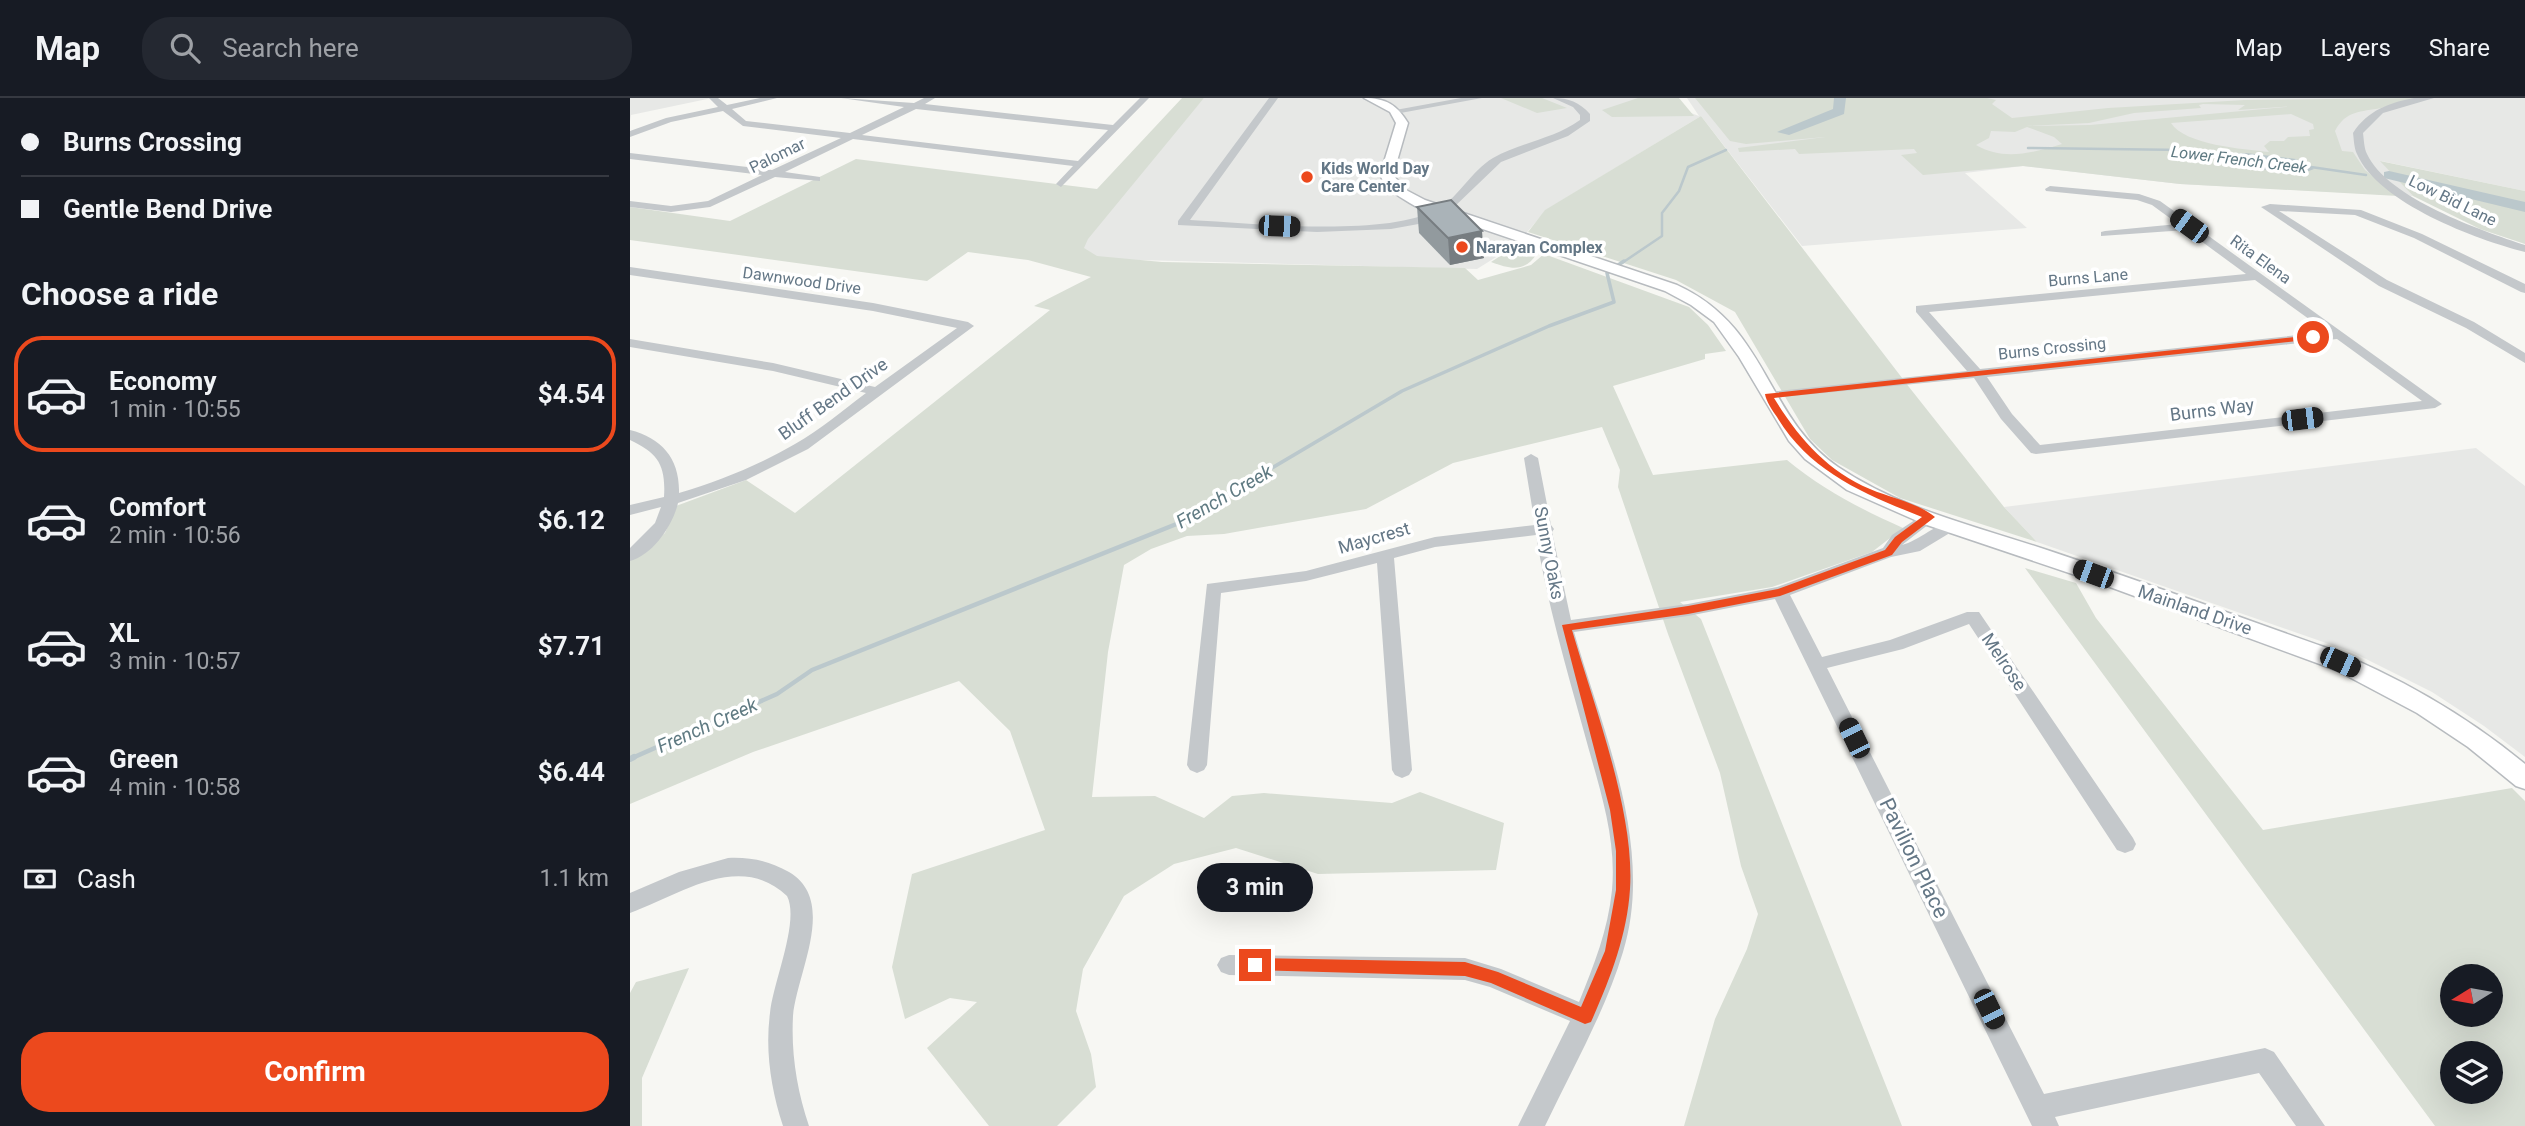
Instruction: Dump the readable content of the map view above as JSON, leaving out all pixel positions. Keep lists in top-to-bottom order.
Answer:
{
  "streets": {
    "main road": ["Mainland Drive"],
    "street": [
      "Palomar",
      "Low Bid Lane",
      "Rita Elena",
      "Burns Lane",
      "Dawnwood Drive",
      "Burns Crossing",
      "Bluff Bend Drive",
      "Burns Way",
      "Maycrest",
      "Sunny Oaks",
      "Melrose",
      "Pavilion Place"
    ]
  },
  "crossings": [
    ["Rita Elena", "Burns Lane"],
    ["Rita Elena", "Burns Crossing"],
    ["Rita Elena", "Burns Way"],
    ["Burns Lane", "Burns Crossing"],
    ["Burns Lane", "Burns Way"],
    ["Dawnwood Drive", "Bluff Bend Drive"],
    ["Burns Crossing", "Burns Way"],
    ["Burns Crossing", "Mainland Drive"],
    ["Maycrest", "Sunny Oaks"],
    ["Melrose", "Pavilion Place"]
  ],
  "water": ["Lower French Creek", "French Creek"],
  "places": ["Kids World Day Care Center", "Narayan Complex"],
  "north": "left",
  "page": {
    "header": "Map",
    "search": "Search here",
    "nav": ["Map", "Layers", "Share"],
    "banner": ["Burns Crossing", "Gentle Bend Drive"],
    "heading": "Choose a ride",
    "list": [
      {
        "name": "Economy",
        "note": "1 min · 10:55",
        "value": "$4.54"
      },
      {
        "name": "Comfort",
        "note": "2 min · 10:56",
        "value": "$6.12"
      },
      {
        "name": "XL",
        "note": "3 min · 10:57",
        "value": "$7.71"
      },
      {
        "name": "Green",
        "note": "4 min · 10:58",
        "value": "$6.44"
      }
    ],
    "pay": ["Cash", "1.1 km"],
    "bubble": "3 min",
    "buttons": "Confirm"
  }
}
